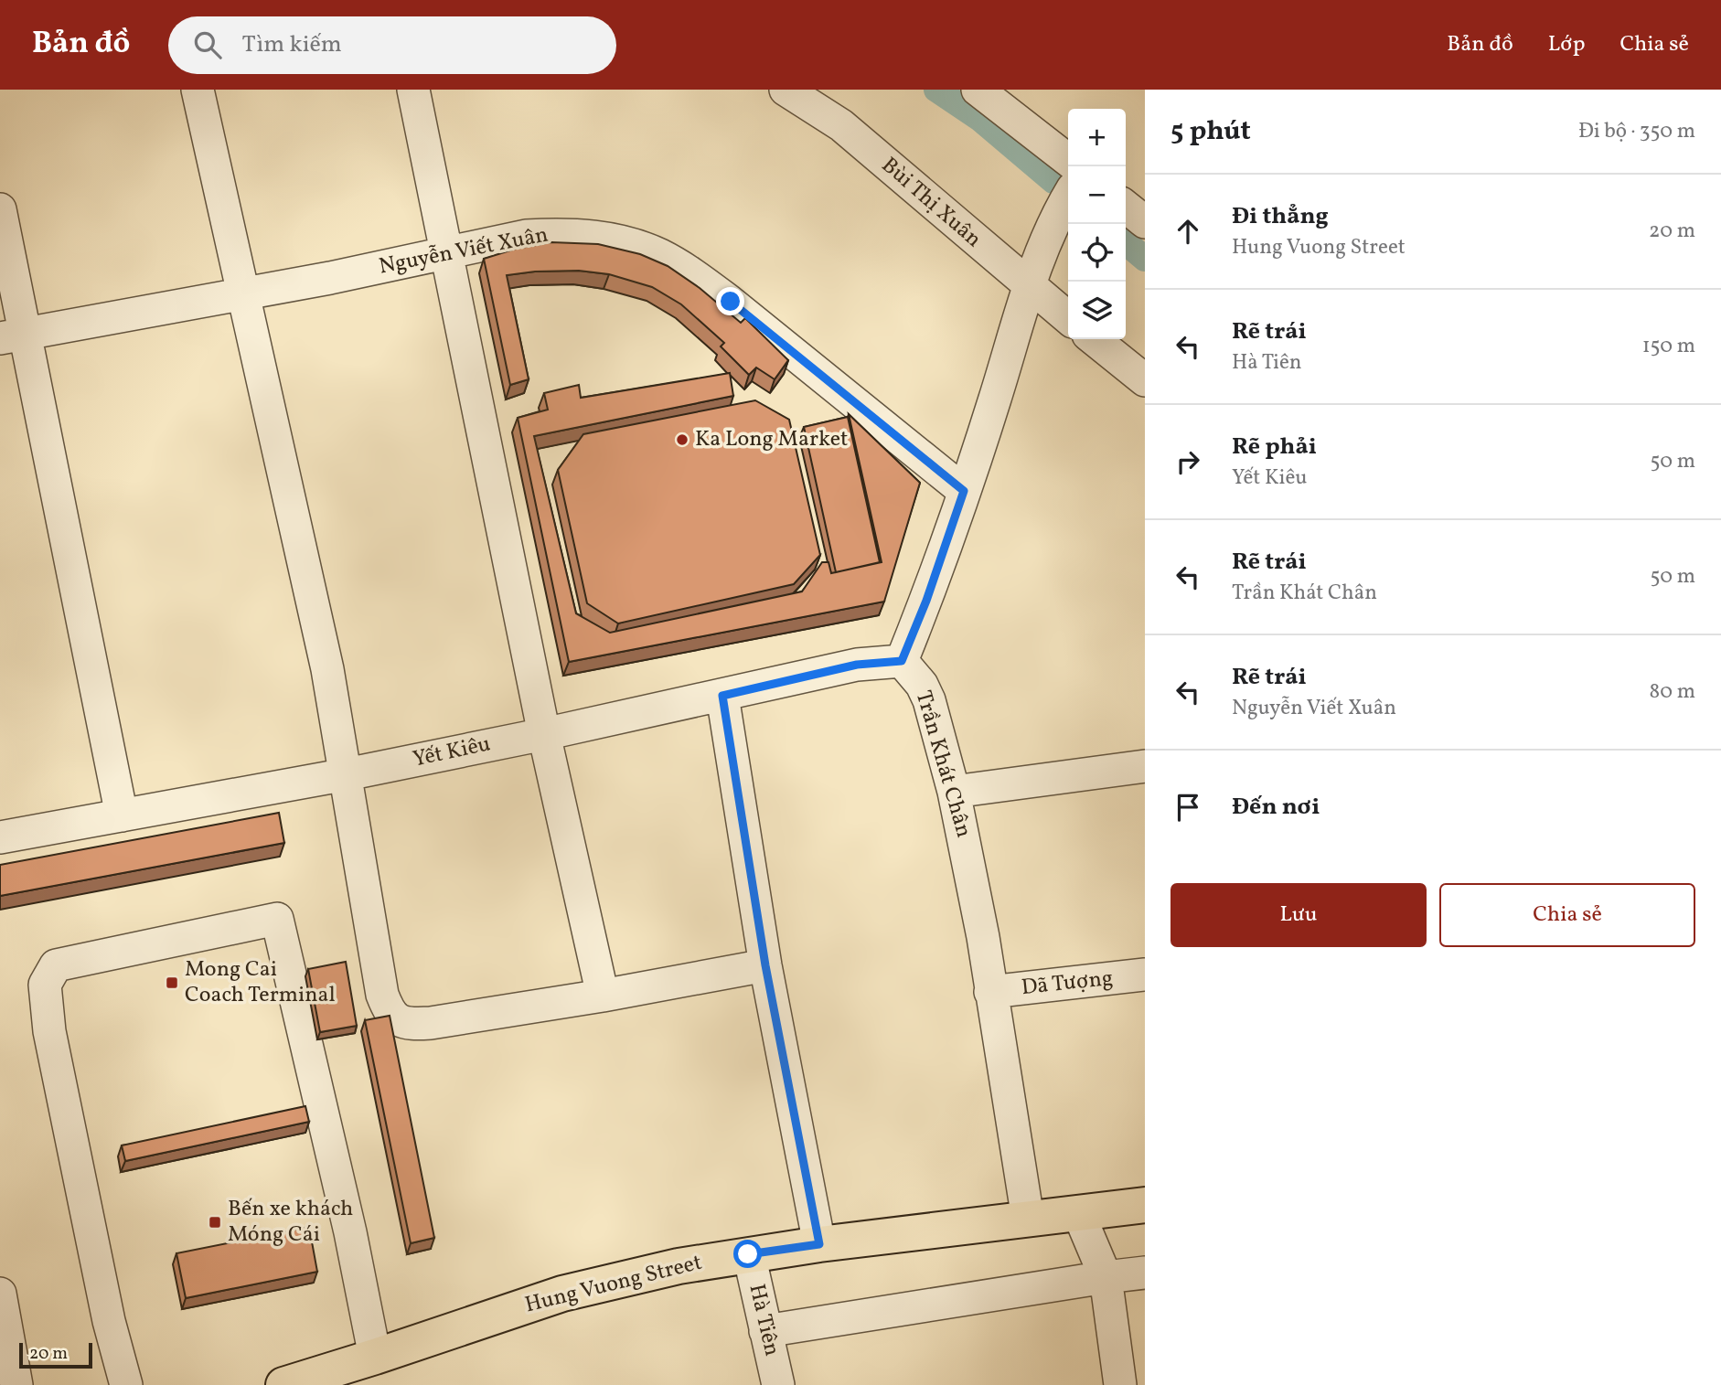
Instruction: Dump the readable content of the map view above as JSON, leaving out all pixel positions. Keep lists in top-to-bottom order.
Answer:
{
  "streets": {
    "main road": ["Hung Vuong Street"],
    "street": [
      "Bùi Thị Xuân",
      "Nguyễn Viết Xuân",
      "Yết Kiêu",
      "Trần Khát Chân",
      "Dã Tượng",
      "Hà Tiên"
    ]
  },
  "crossings": [
    ["Yết Kiêu", "Trần Khát Chân"],
    ["Trần Khát Chân", "Dã Tượng"],
    ["Trần Khát Chân", "Hung Vuong Street"],
    ["Hung Vuong Street", "Hà Tiên"]
  ],
  "places": {
    "other": ["Ka Long Market"],
    "transit": ["Mong Cai Coach Terminal", "Bến xe khách Móng Cái"]
  },
  "scale_bar": "20 m",
  "page": {
    "header": "Bản đồ",
    "search": "Tìm kiếm",
    "nav": ["Bản đồ", "Lớp", "Chia sẻ"],
    "heading": ["5 phút", "Đi bộ · 350 m"],
    "map_buttons": ["+", "−"],
    "list": [
      ["Đi thẳng", "Hung Vuong Street", "20 m"],
      ["Rẽ trái", "Hà Tiên", "150 m"],
      ["Rẽ phải", "Yết Kiêu", "50 m"],
      ["Rẽ trái", "Trần Khát Chân", "50 m"],
      ["Rẽ trái", "Nguyễn Viết Xuân", "80 m"],
      "Đến nơi"
    ],
    "buttons": ["Lưu", "Chia sẻ"],
    "scale": "20 m"
  }
}
